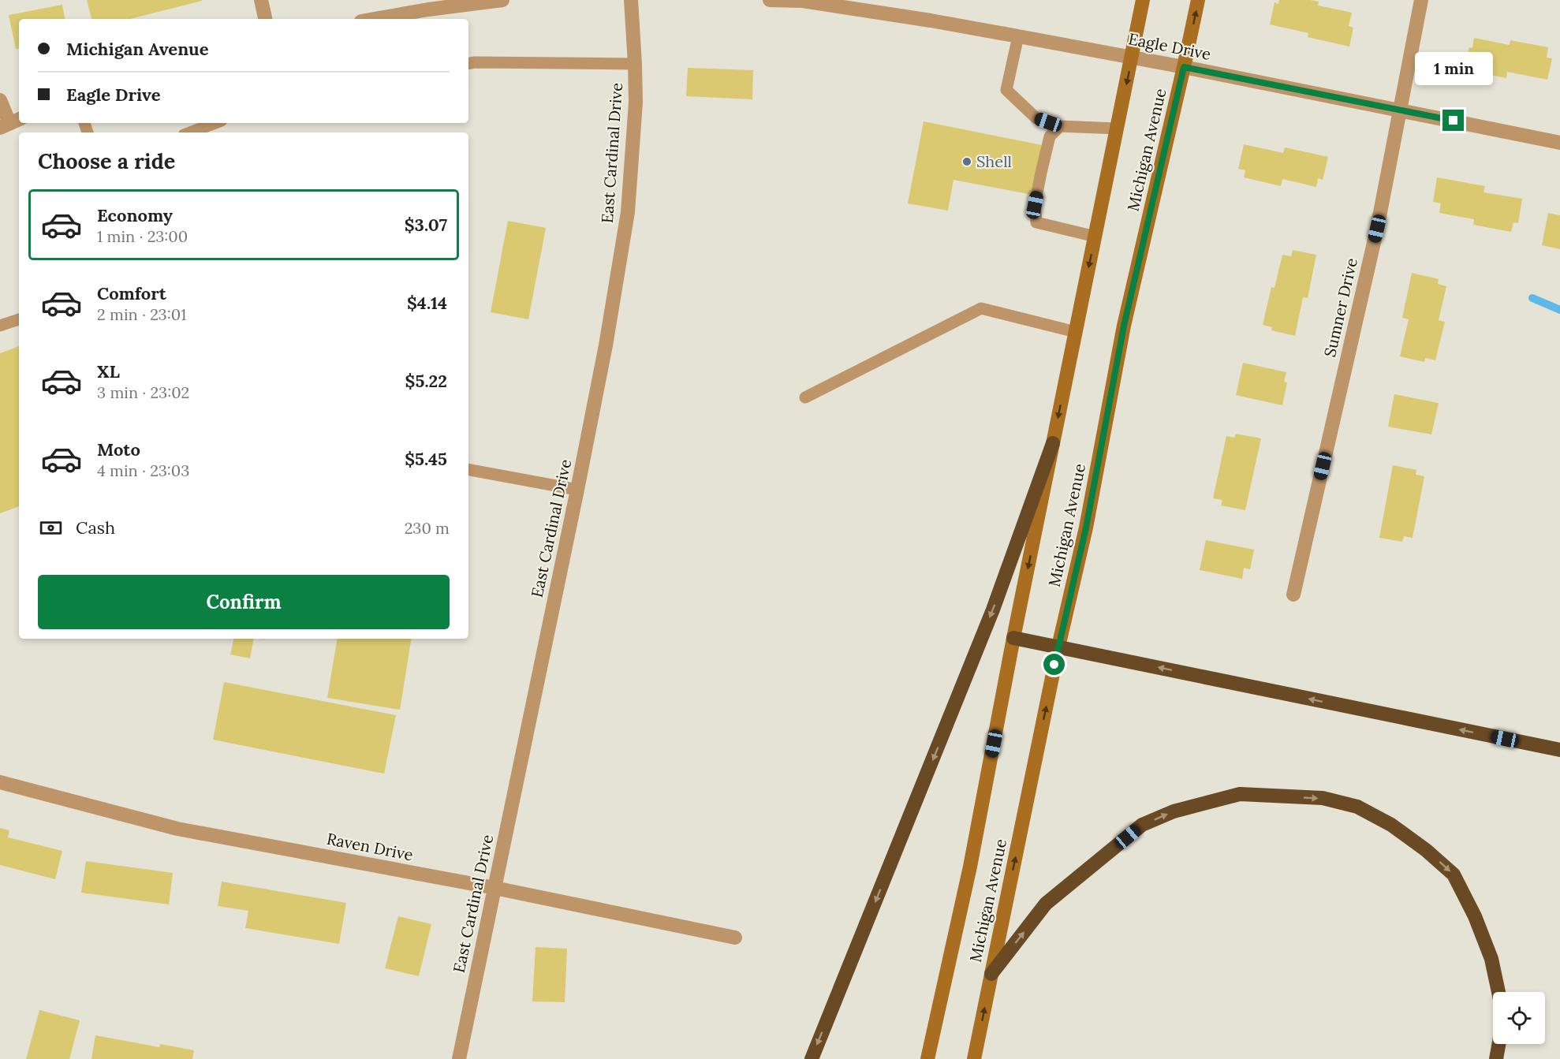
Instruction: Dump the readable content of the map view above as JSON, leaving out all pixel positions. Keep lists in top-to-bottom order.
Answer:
{
  "streets": {
    "main road": ["Michigan Avenue"],
    "street": [
      "Eagle Drive",
      "East Cardinal Drive",
      "Sumner Drive",
      "Raven Drive"
    ]
  },
  "crossings": [
    ["Eagle Drive", "Michigan Avenue"],
    ["Eagle Drive", "Sumner Drive"],
    ["East Cardinal Drive", "Raven Drive"]
  ],
  "places": ["Shell"],
  "page": {
    "banner": ["Michigan Avenue", "Eagle Drive"],
    "bubble": "1 min",
    "heading": "Choose a ride",
    "list": [
      {
        "name": "Economy",
        "note": "1 min · 23:00",
        "value": "$3.07"
      },
      {
        "name": "Comfort",
        "note": "2 min · 23:01",
        "value": "$4.14"
      },
      {
        "name": "XL",
        "note": "3 min · 23:02",
        "value": "$5.22"
      },
      {
        "name": "Moto",
        "note": "4 min · 23:03",
        "value": "$5.45"
      }
    ],
    "pay": ["Cash", "230 m"],
    "buttons": "Confirm"
  }
}
